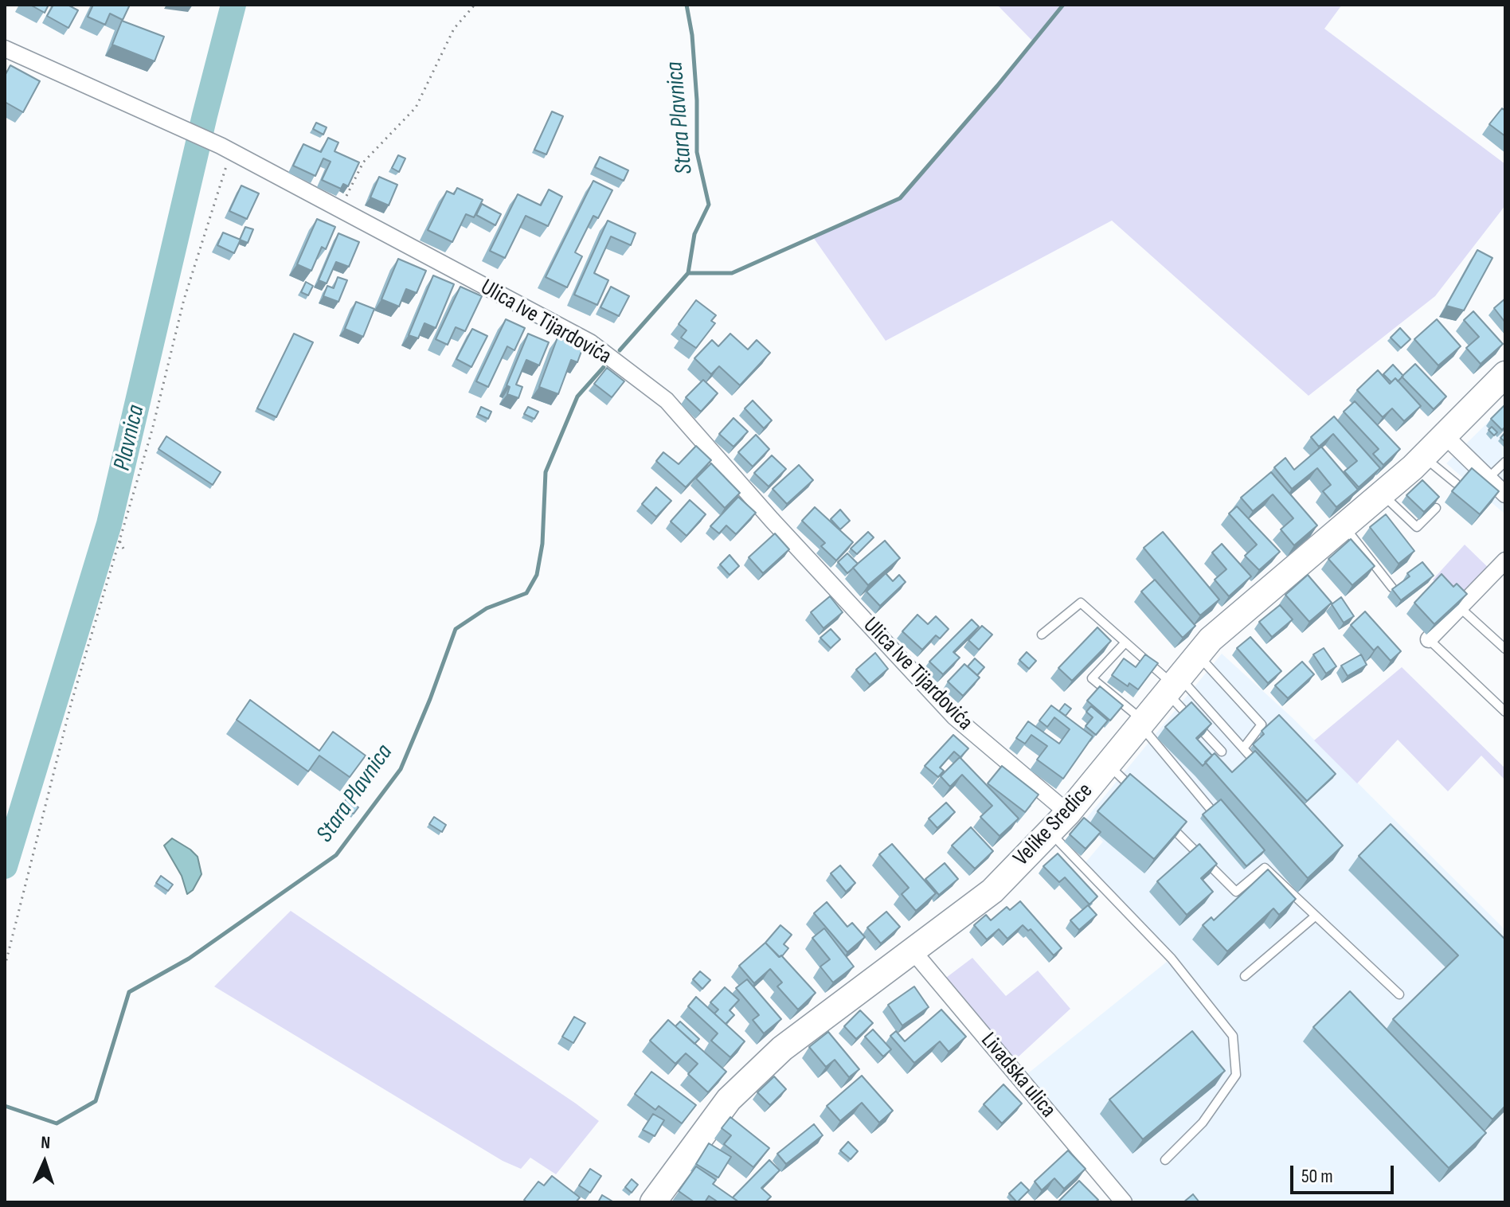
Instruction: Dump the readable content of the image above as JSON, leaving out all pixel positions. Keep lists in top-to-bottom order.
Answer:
{
  "streets": {
    "main road": ["Velike Sredice"],
    "street": ["Ulica Ive Tijardovića", "Livadska ulica"]
  },
  "crossings": [
    ["Ulica Ive Tijardovića", "Velike Sredice"],
    ["Velike Sredice", "Livadska ulica"]
  ],
  "water": ["Stara Plavnica", "Plavnica"],
  "scale_bar": "50 m",
  "north": "top"
}
